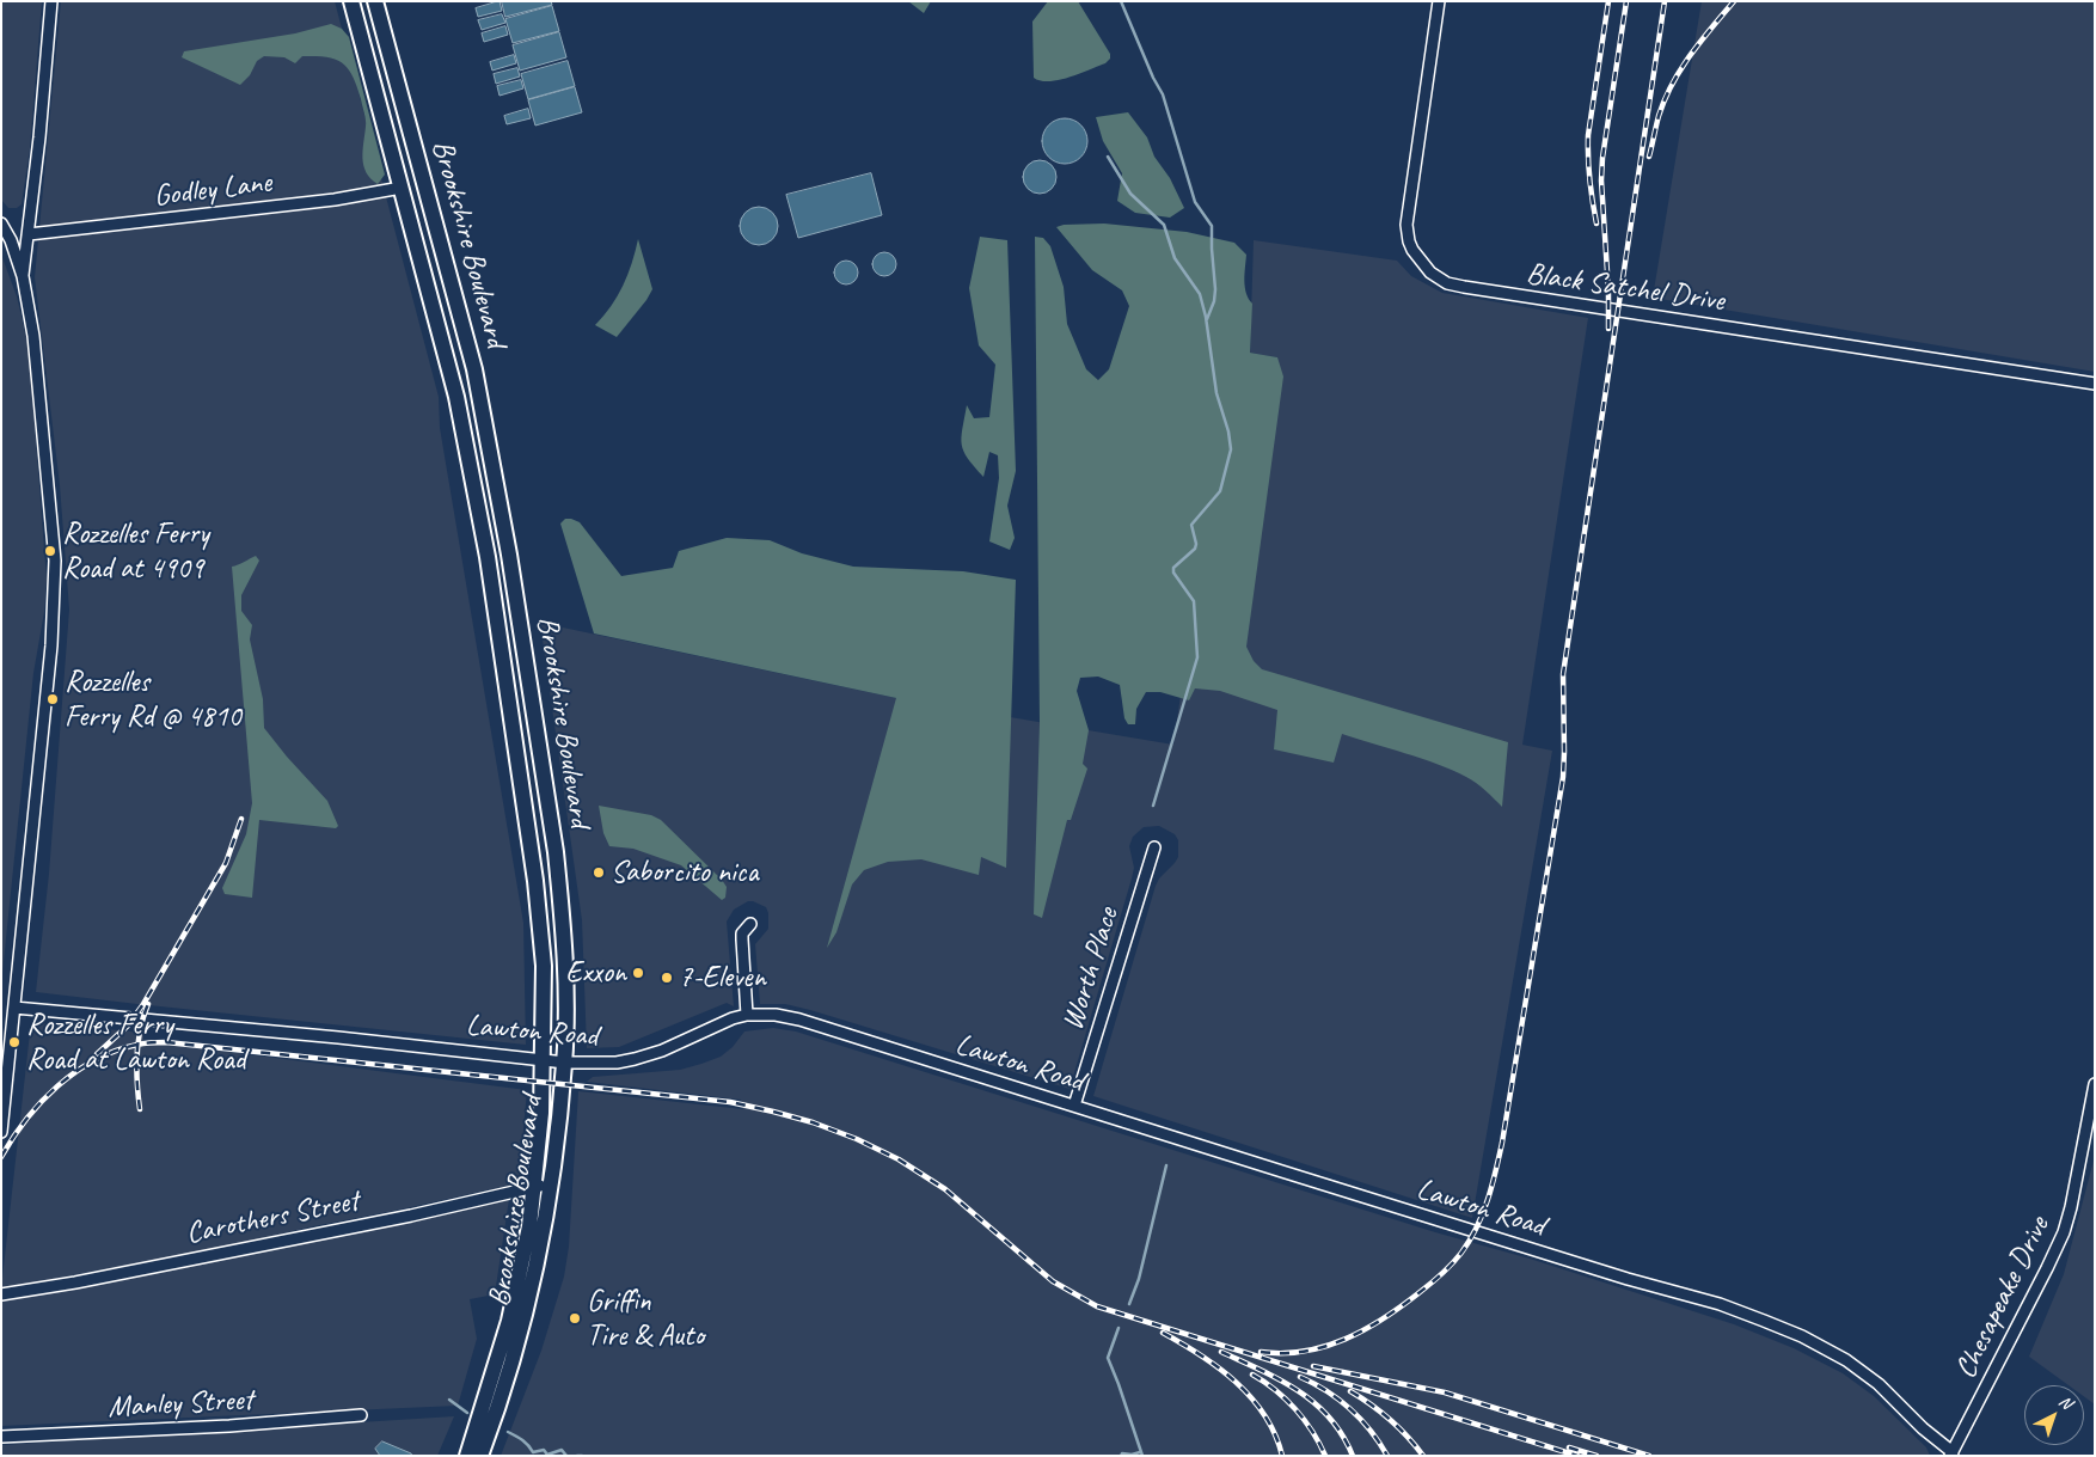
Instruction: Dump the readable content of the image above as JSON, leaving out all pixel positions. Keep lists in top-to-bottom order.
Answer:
{
  "streets": {
    "highway": ["Brookshire Boulevard"],
    "street": [
      "Godley Lane",
      "Black Satchel Drive",
      "Worth Place",
      "Lawton Road",
      "Carothers Street",
      "Chesapeake Drive",
      "Manley Street"
    ]
  },
  "crossings": [
    ["Godley Lane", "Brookshire Boulevard"],
    ["Brookshire Boulevard", "Lawton Road"],
    ["Brookshire Boulevard", "Carothers Street"],
    ["Worth Place", "Lawton Road"],
    ["Lawton Road", "Chesapeake Drive"]
  ],
  "places": [
    "Rozzelles Ferry Road at 4909",
    "Rozzelles Ferry Rd @ 4810",
    "Saborcito nica",
    "Exxon",
    "7-Eleven",
    "Rozzelles Ferry Road at Lawton Road",
    "Griffin Tire & Auto"
  ],
  "north": "top right"
}
